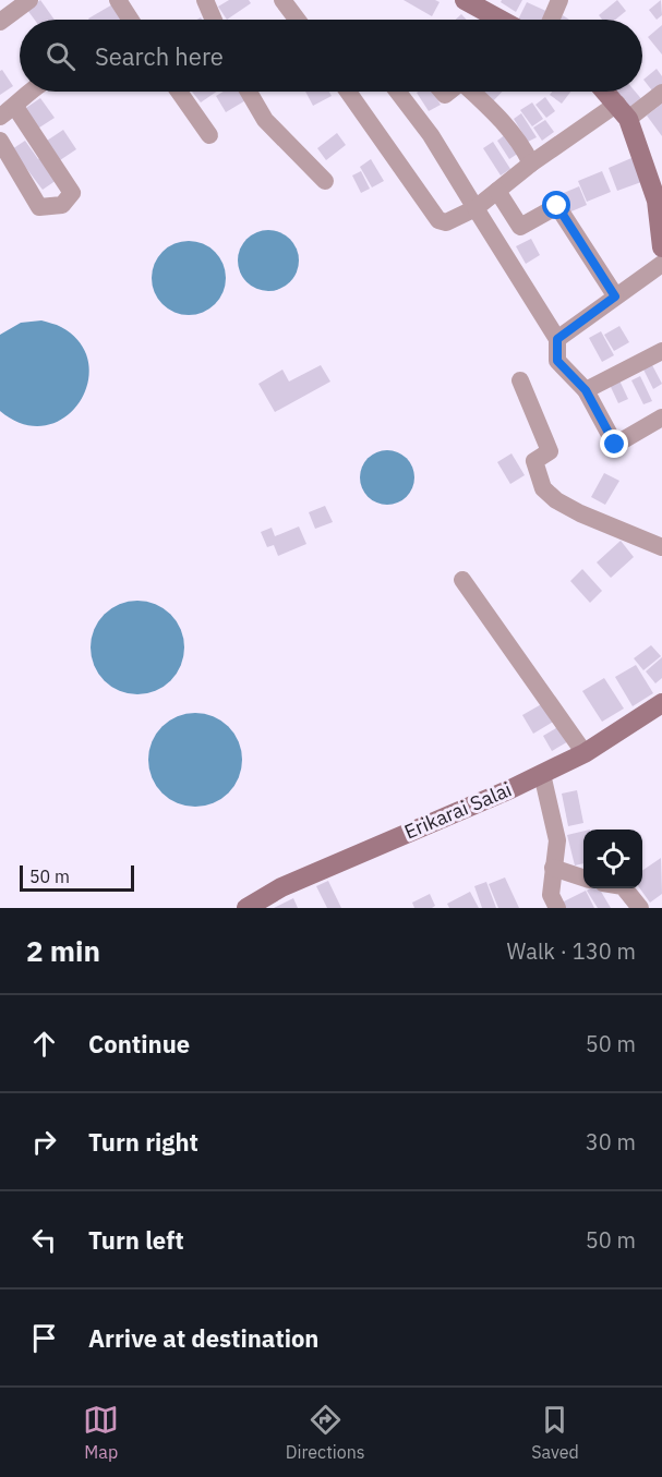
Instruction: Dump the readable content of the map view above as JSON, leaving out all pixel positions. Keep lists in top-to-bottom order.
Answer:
{
  "streets": {
    "street": ["Erikarai Salai"]
  },
  "scale_bar": "50 m",
  "page": {
    "search": "Search here",
    "scale": "50 m",
    "heading": ["2 min", "Walk · 130 m"],
    "list": [
      ["Continue", "50 m"],
      ["Turn right", "30 m"],
      ["Turn left", "50 m"],
      "Arrive at destination"
    ],
    "nav": ["Map", "Directions", "Saved"]
  }
}
